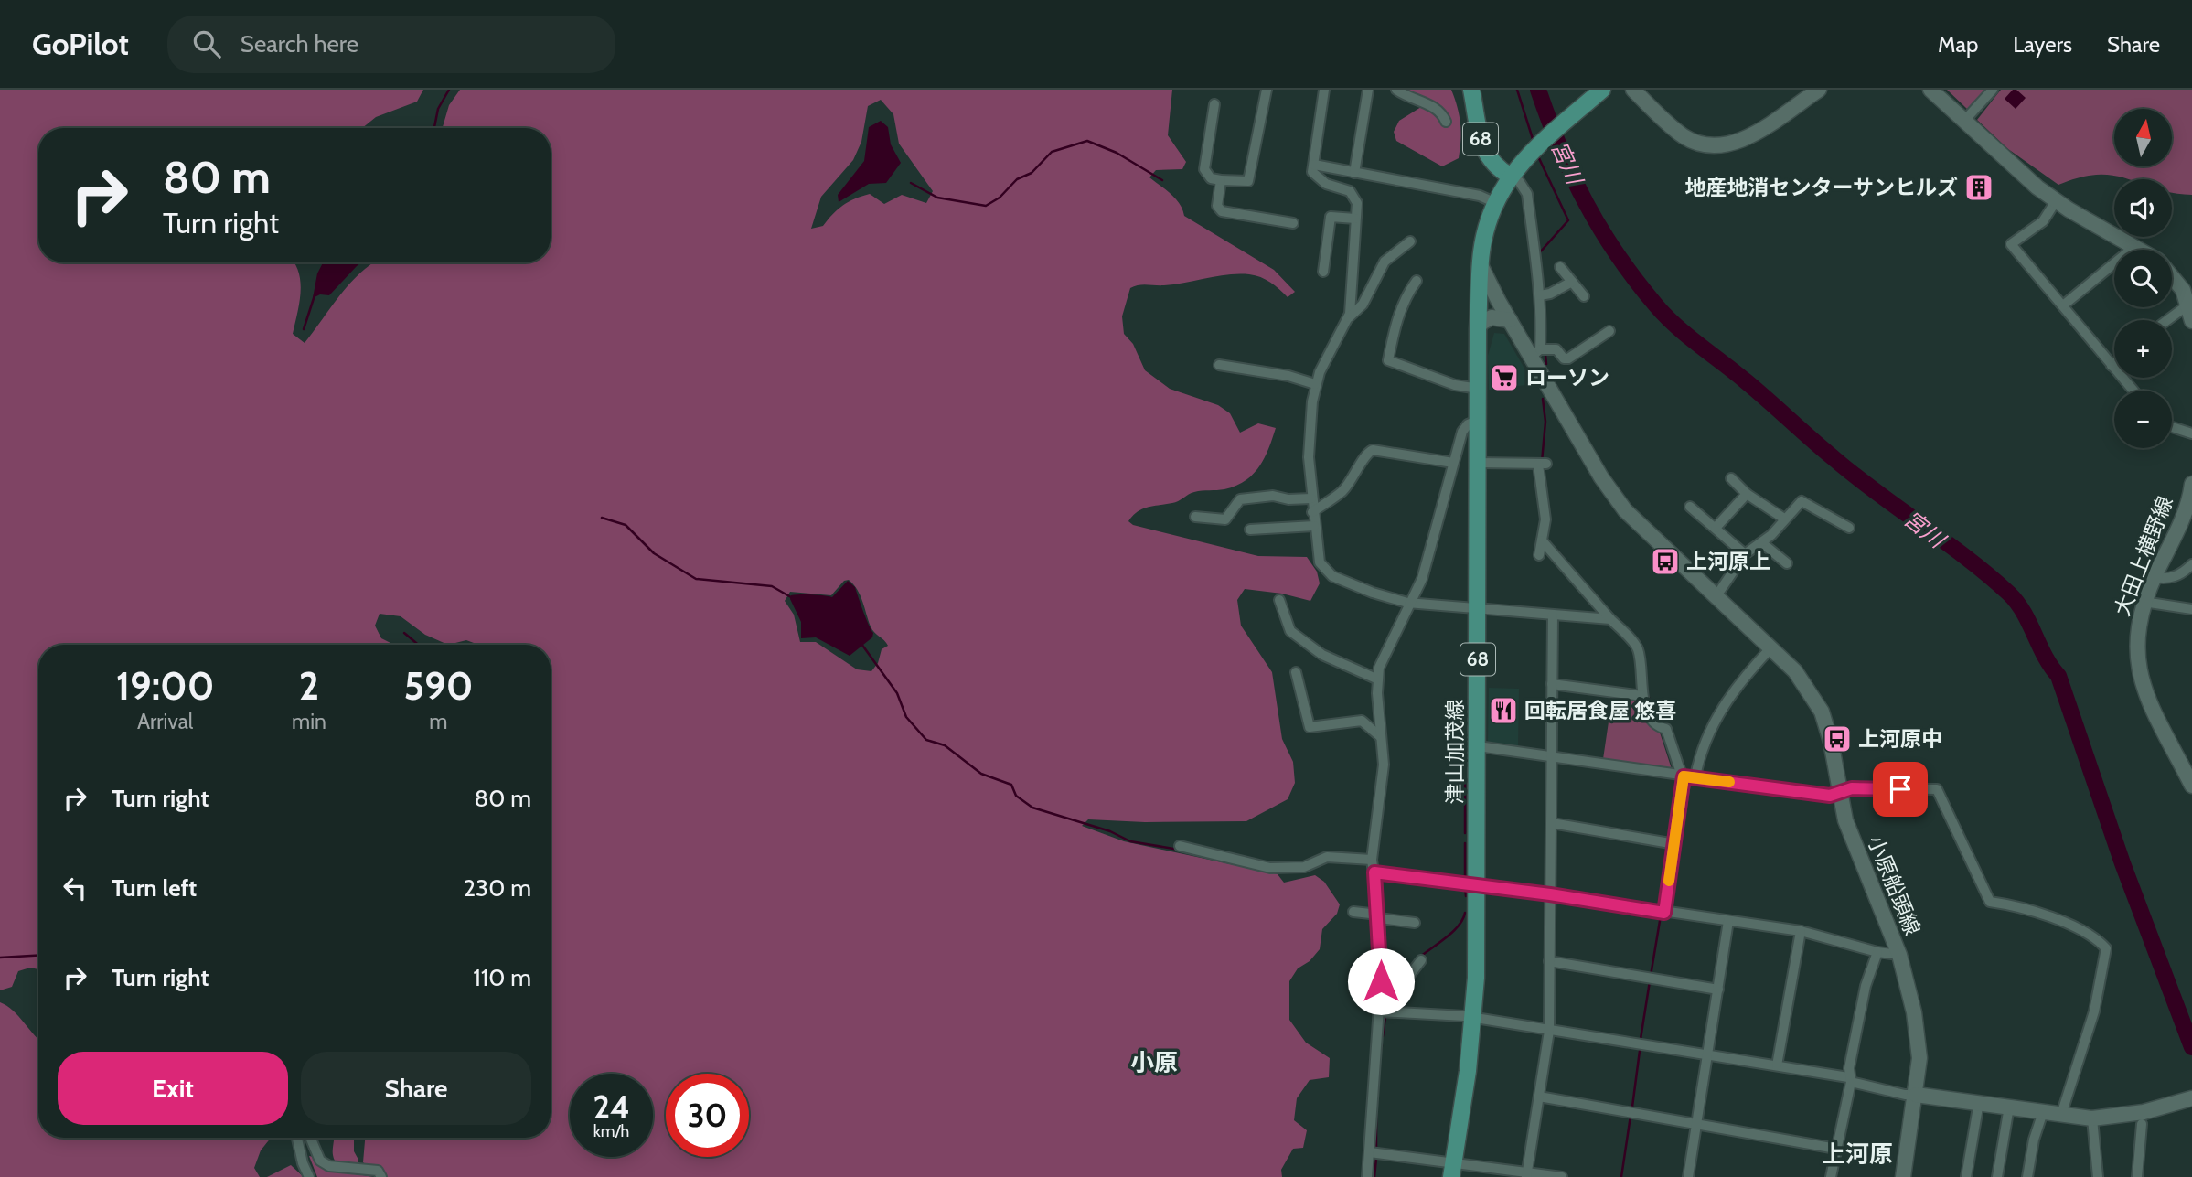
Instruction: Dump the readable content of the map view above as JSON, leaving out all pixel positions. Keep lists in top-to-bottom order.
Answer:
{
  "streets": {
    "main road": [
      "68",
      "大田上横野線",
      "津山加茂線",
      "小原船頭線"
    ]
  },
  "crossings": [
    ["68", "津山加茂線"],
    ["津山加茂線", "小原船頭線"]
  ],
  "districts": ["小原", "上河原"],
  "water": ["宮川"],
  "places": {
    "building": ["地産地消センターサンヒルズ"],
    "supermarket": ["ローソン"],
    "bus stop": ["上河原上", "上河原中"],
    "restaurant": ["回転居食屋 悠喜"]
  },
  "north": "top",
  "page": {
    "header": "GoPilot",
    "search": "Search here",
    "nav": ["Map", "Layers", "Share"],
    "map_buttons": ["+", "−"],
    "turn": ["80 m", "Turn right"],
    "eta": [
      "19:00",
      "Arrival",
      "2",
      "min",
      "590",
      "m"
    ],
    "list": [
      {
        "name": "Turn right",
        "value": "80 m"
      },
      {
        "name": "Turn left",
        "value": "230 m"
      },
      {
        "name": "Turn right",
        "value": "110 m"
      }
    ],
    "buttons": ["Exit", "Share"],
    "speed": "24 km/h",
    "limit": "30"
  }
}
